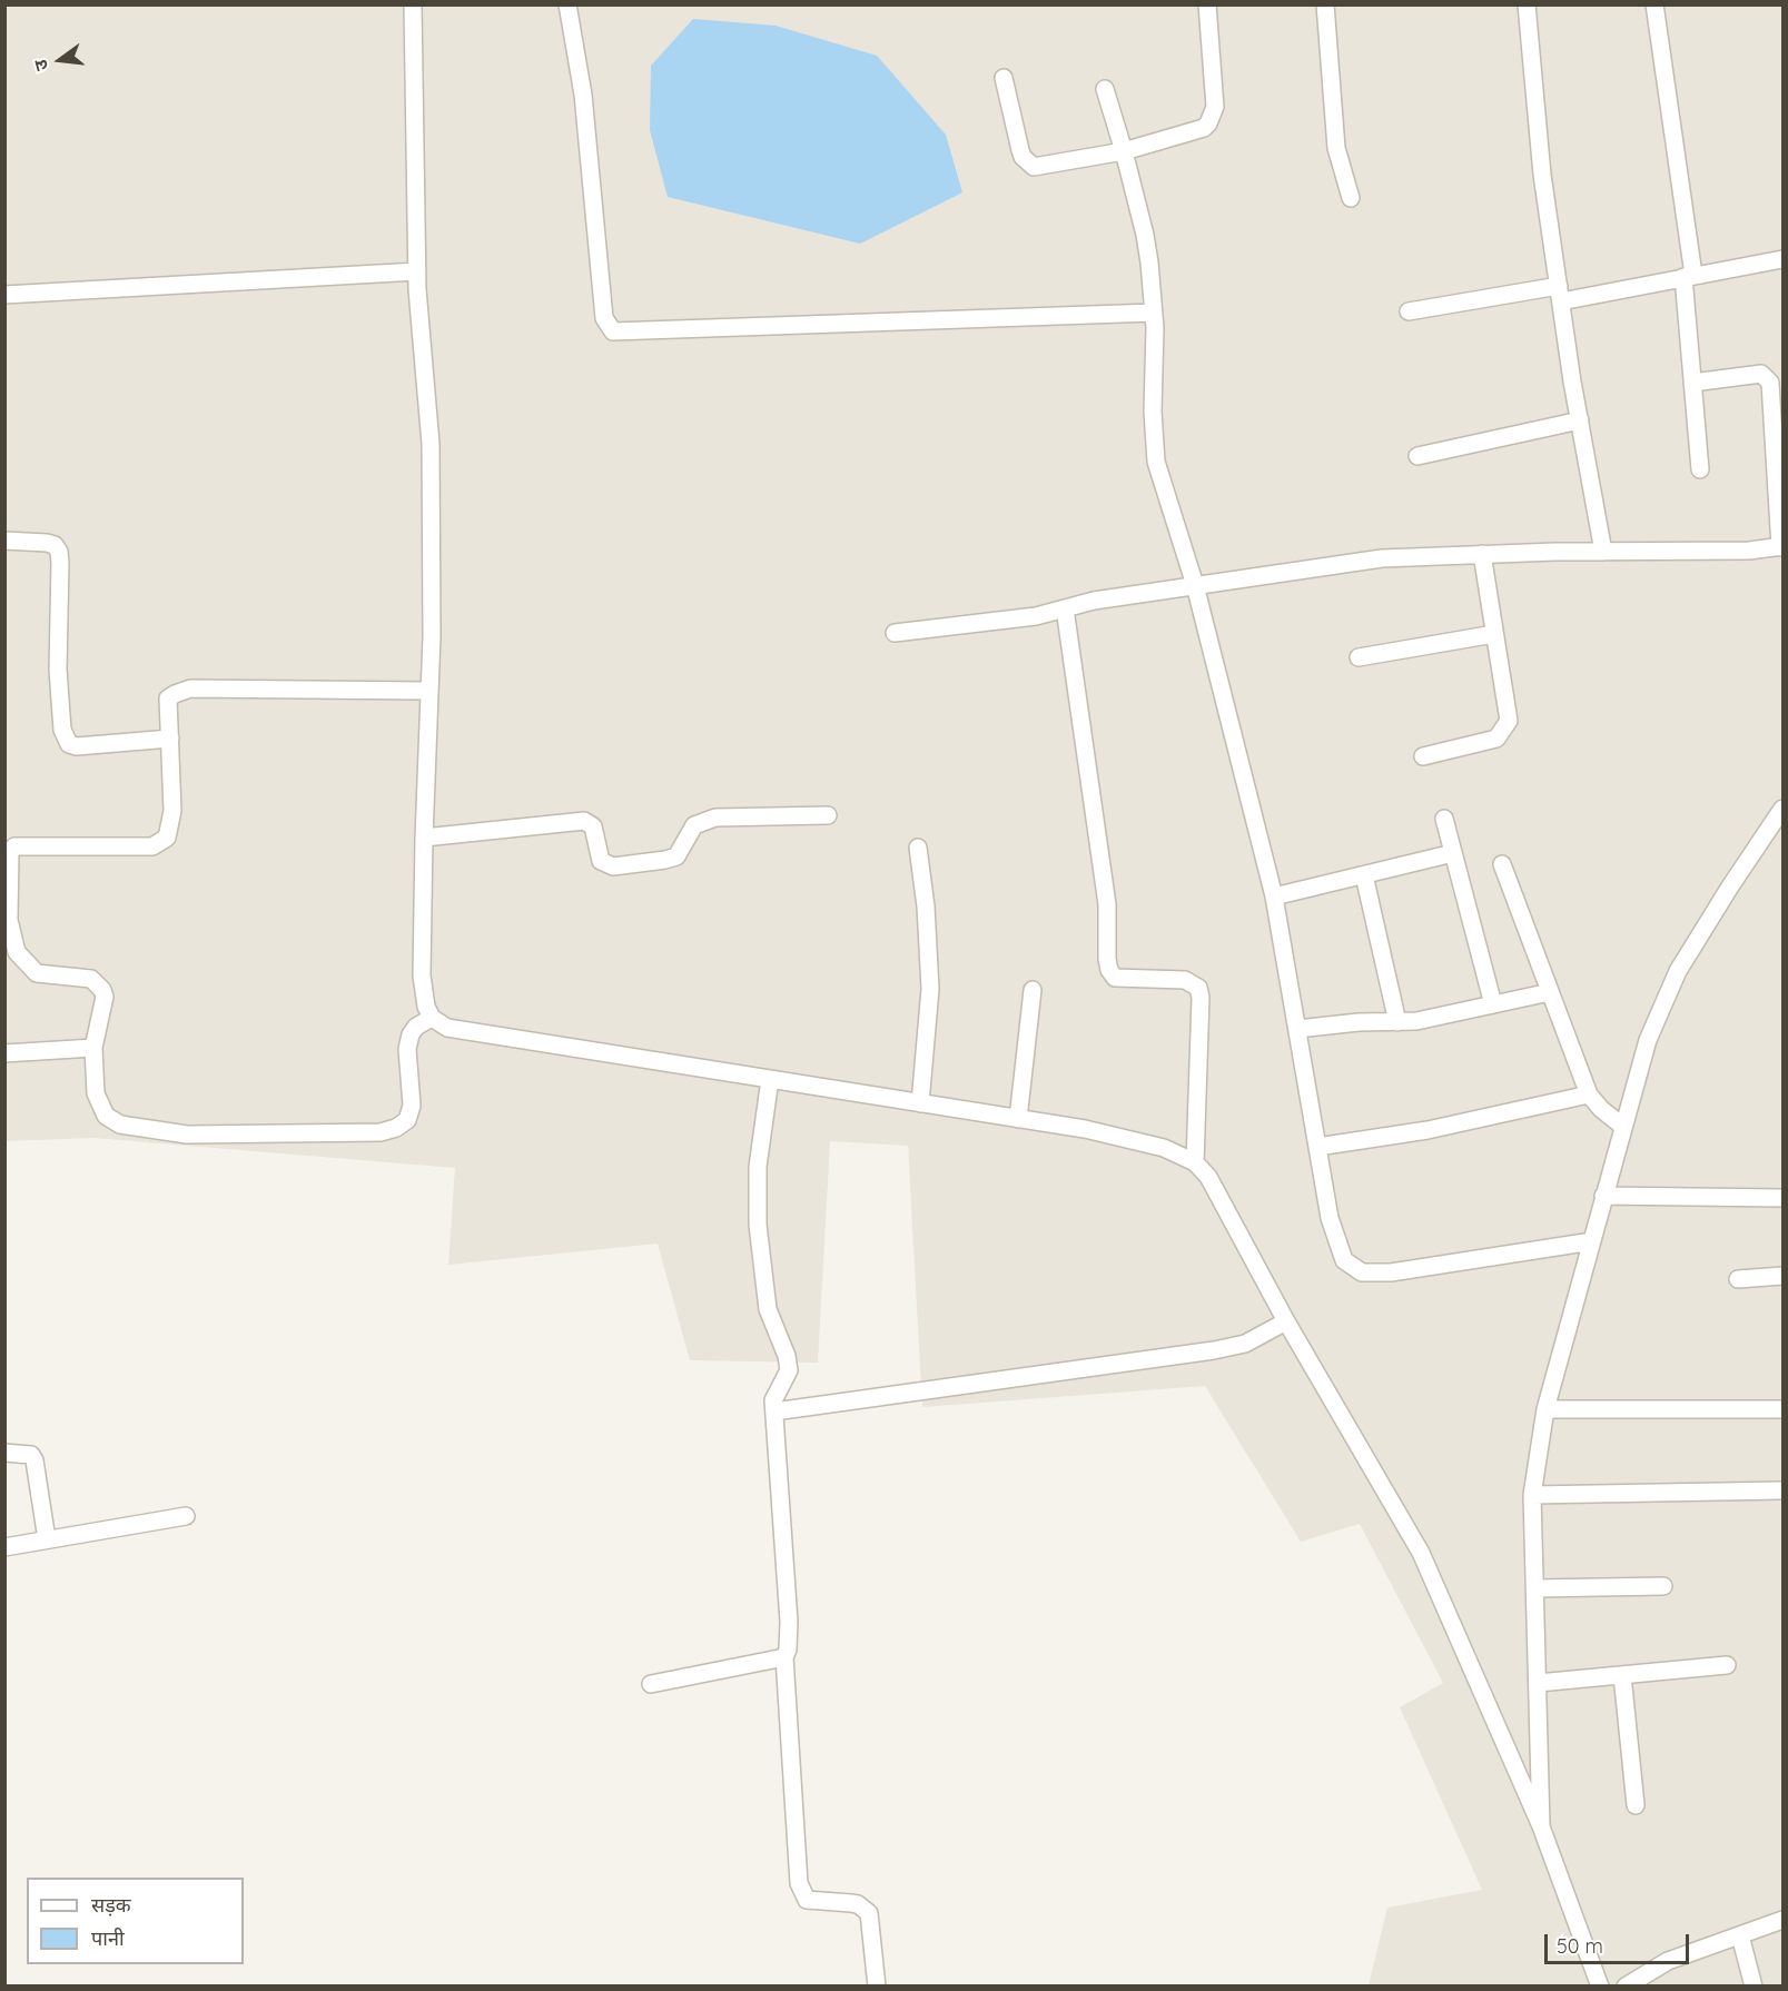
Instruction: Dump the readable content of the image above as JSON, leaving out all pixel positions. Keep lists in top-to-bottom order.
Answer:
{
  "legend": ["सड़क", "पानी"],
  "scale_bar": "50 m",
  "north": "left"
}
